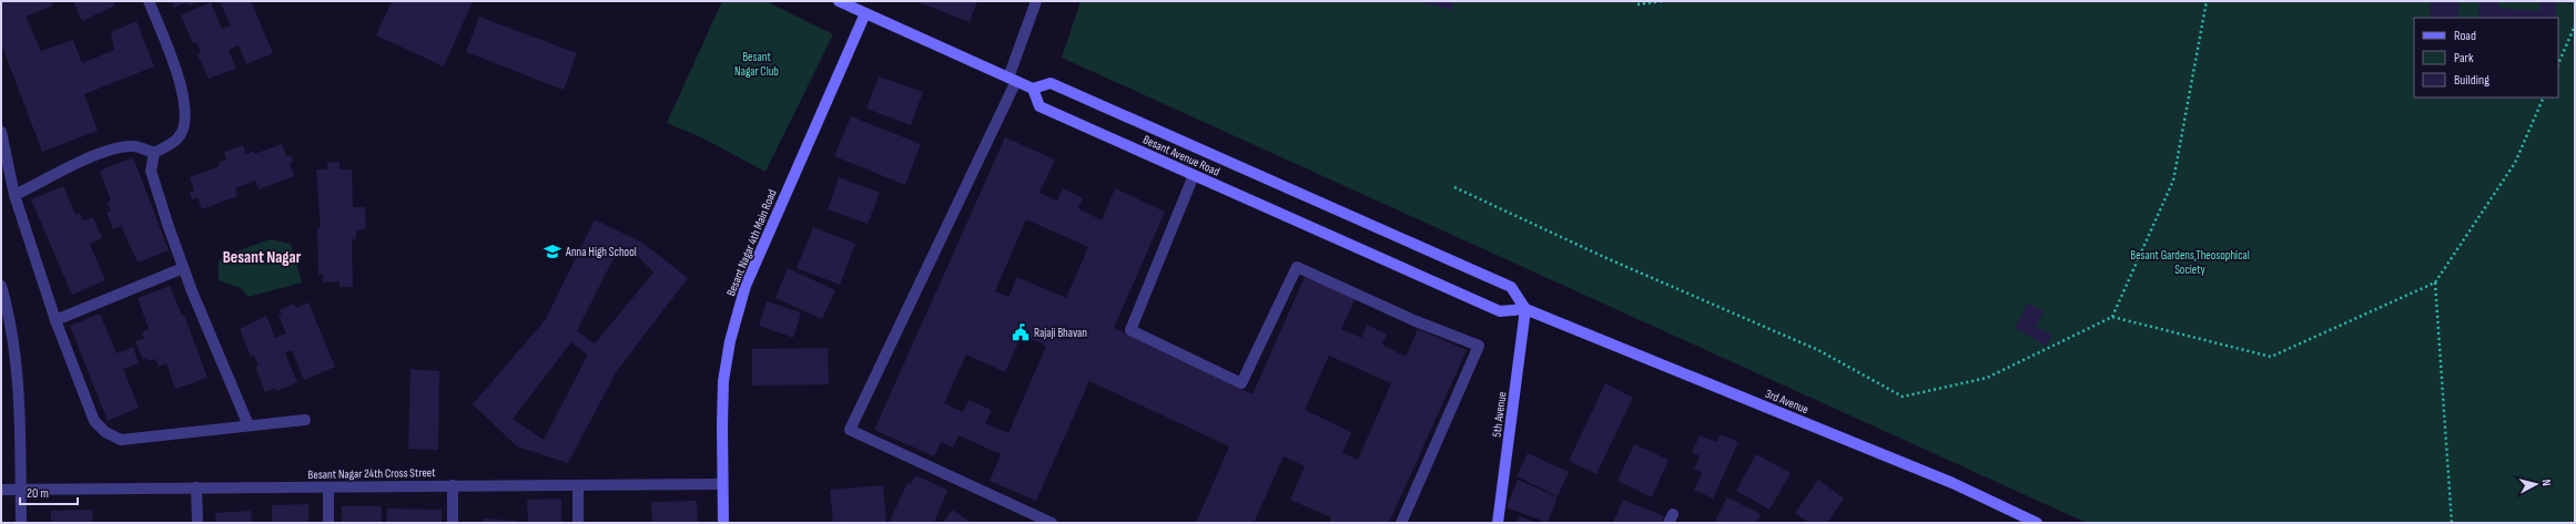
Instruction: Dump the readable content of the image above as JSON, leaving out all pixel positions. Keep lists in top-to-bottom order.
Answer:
{
  "streets": {
    "main road": [
      "Besant Avenue Road",
      "Besant Nagar 4th Main Road",
      "3rd Avenue",
      "5th Avenue"
    ],
    "street": ["Besant Nagar 24th Cross Street"]
  },
  "crossings": [
    ["Besant Avenue Road", "3rd Avenue"],
    ["Besant Avenue Road", "5th Avenue"],
    ["Besant Nagar 4th Main Road", "Besant Nagar 24th Cross Street"],
    ["3rd Avenue", "5th Avenue"]
  ],
  "districts": ["Besant Nagar"],
  "parks": ["Besant Nagar Club", "Besant Gardens,Theosophical Society"],
  "places": {
    "school or university": ["Anna High School"],
    "public building": ["Rajaji Bhavan"]
  },
  "legend": ["Road", "Park", "Building"],
  "scale_bar": "20 m",
  "north": "right"
}
